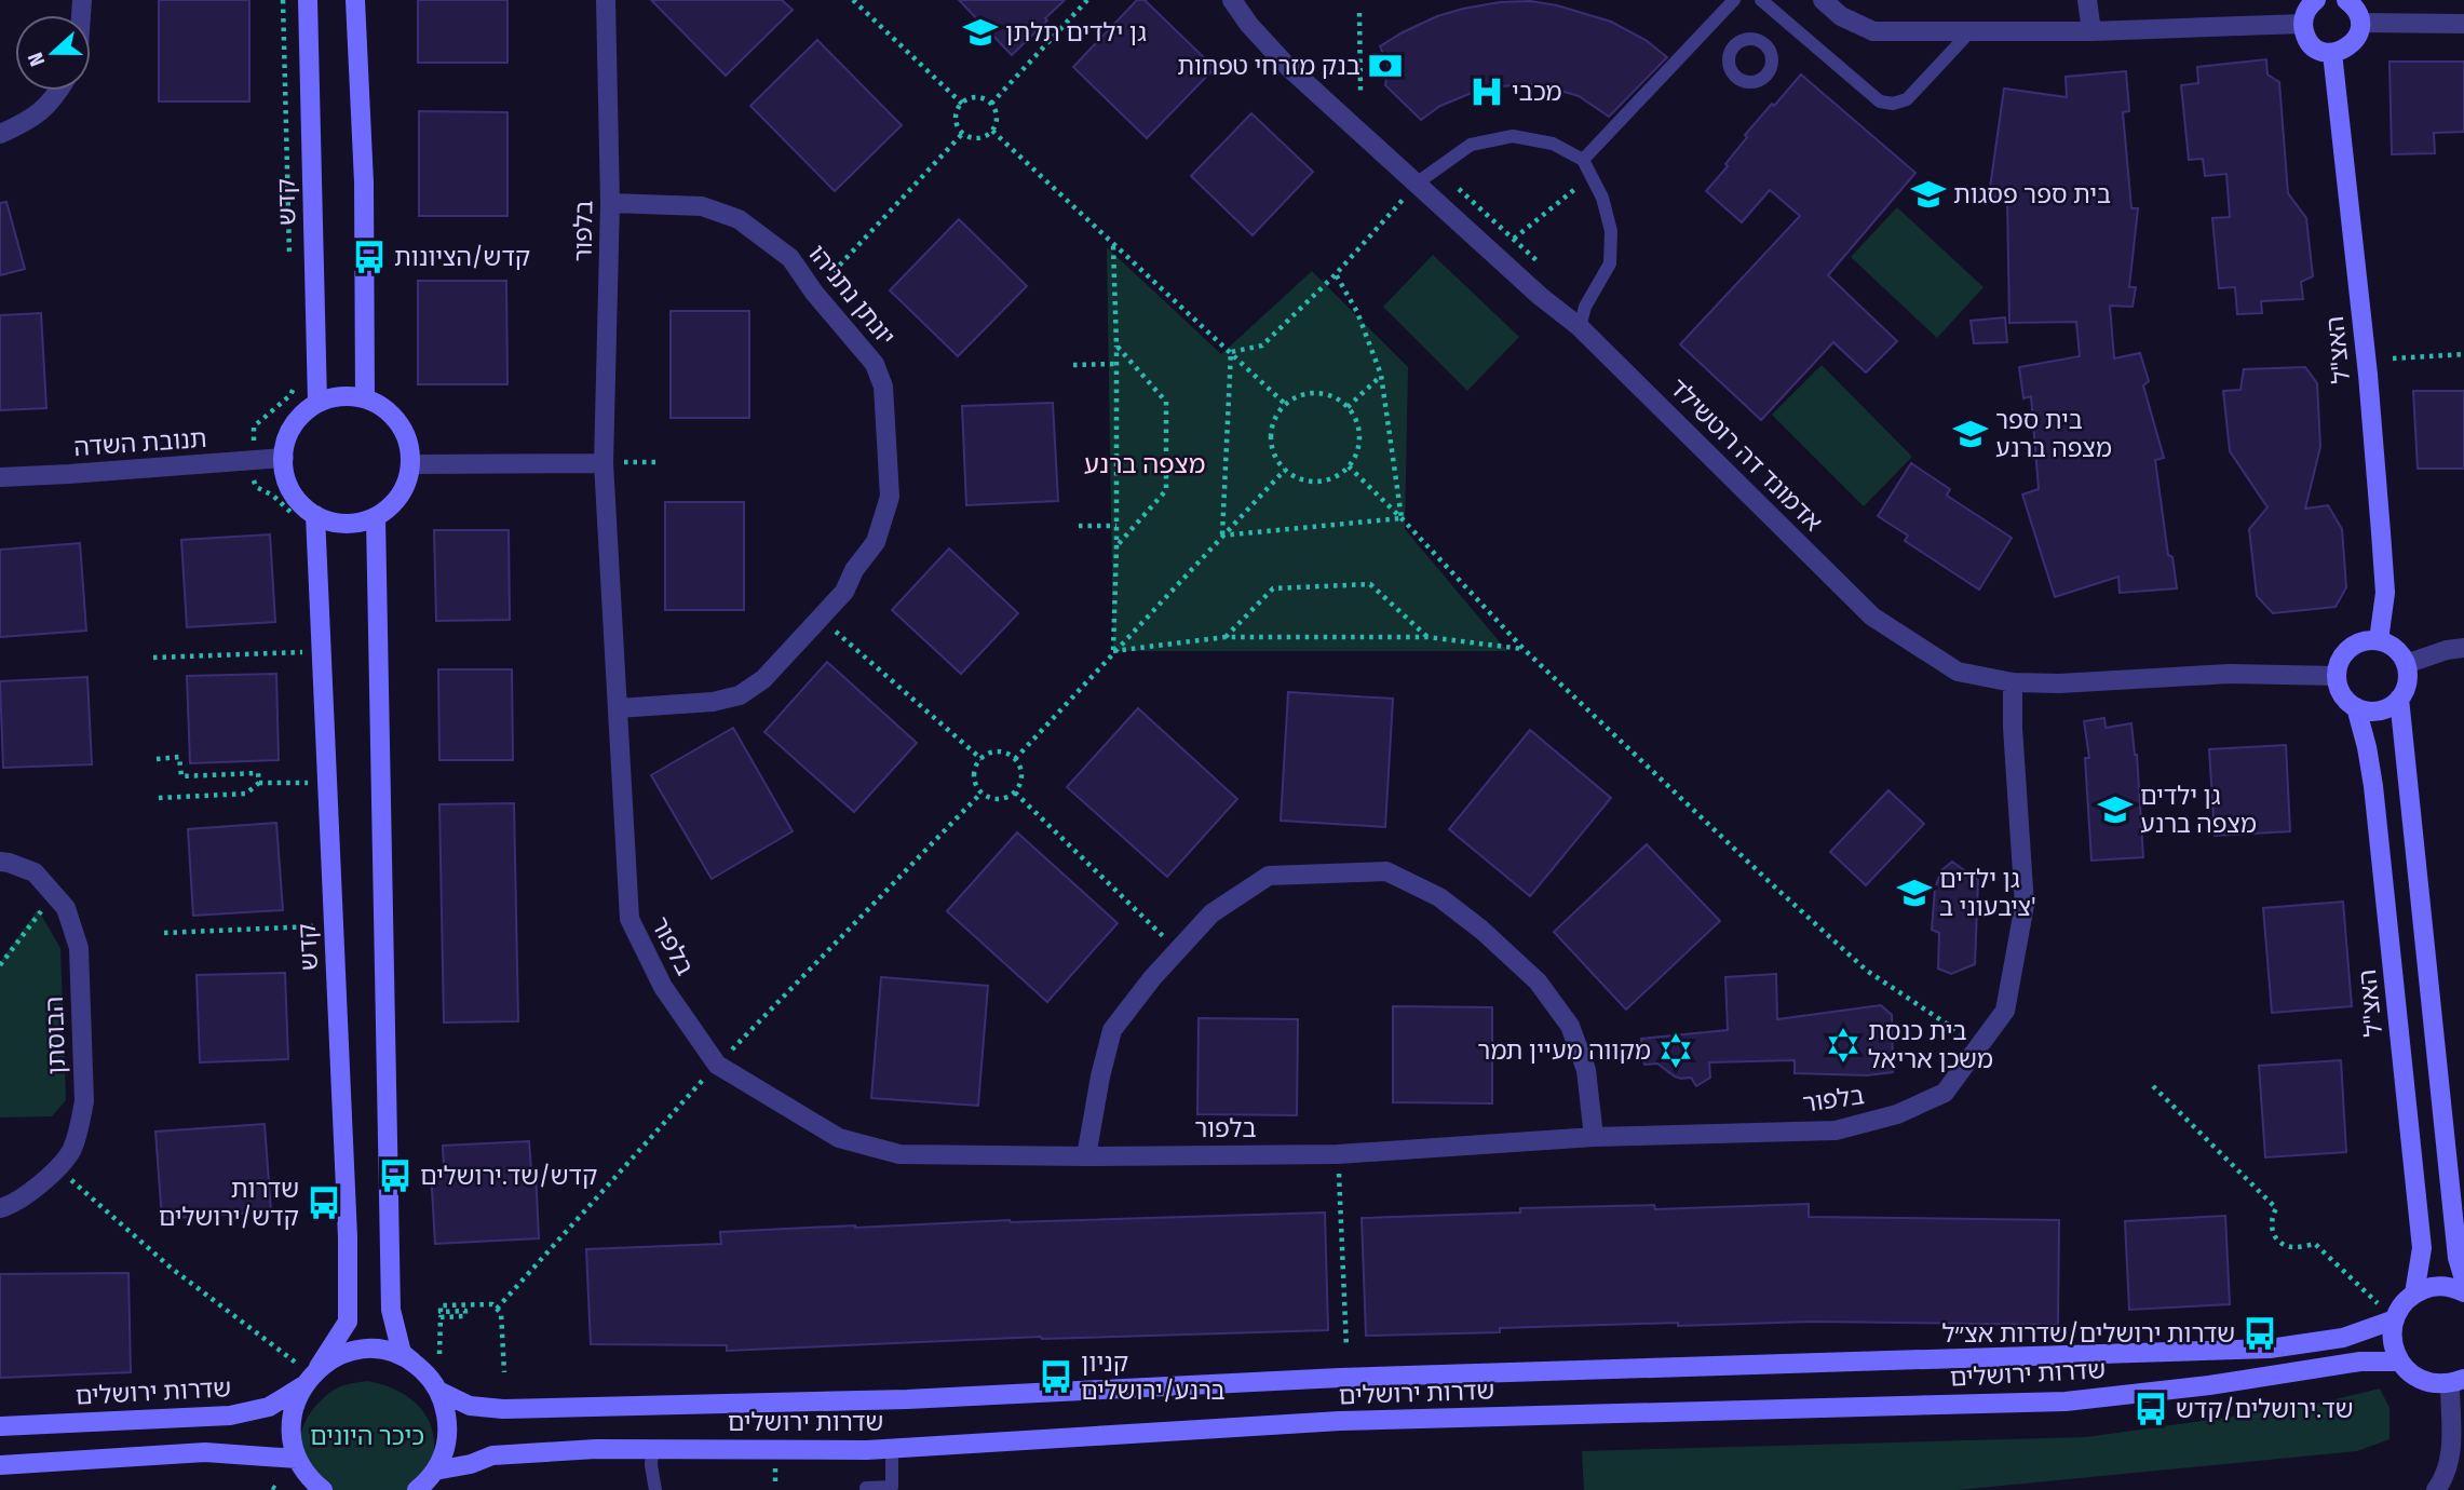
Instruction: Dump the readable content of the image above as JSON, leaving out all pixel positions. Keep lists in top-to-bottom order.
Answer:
{
  "streets": {
    "main road": ["קדש", "האצ\"ל", "שדרות ירושלים"],
    "street": [
      "בלפור",
      "יונתן נתניהו",
      "תנובת השדה",
      "אדמונד דה רוטשילד",
      "הבוסתן"
    ]
  },
  "crossings": [
    ["קדש", "תנובת השדה"],
    ["קדש", "שדרות ירושלים"],
    ["בלפור", "יונתן נתניהו"],
    ["בלפור", "אדמונד דה רוטשילד"],
    ["האצ\"ל", "אדמונד דה רוטשילד"]
  ],
  "districts": ["מצפה ברנע"],
  "parks": ["כיכר היונים"],
  "places": {
    "school or university": [
      "גן ילדים תלתן",
      "בית ספר פסגות",
      "בית ספר מצפה ברנע",
      "גן ילדים מצפה ברנע",
      "גן ילדים ציבעוני ב'"
    ],
    "bank": ["בנק מזרחי טפחות"],
    "hospital": ["מכבי"],
    "bus stop": [
      "קדש/הציונות",
      "קדש/שד.ירושלים",
      "שדרות קדש/ירושלים",
      "שדרות ירושלים/שדרות אצ״ל",
      "קניון ברנע/ירושלים",
      "שד.ירושלים/קדש"
    ],
    "synagogue": ["בית כנסת משכן אריאל", "מקווה מעיין תמר"]
  },
  "north": "left"
}
